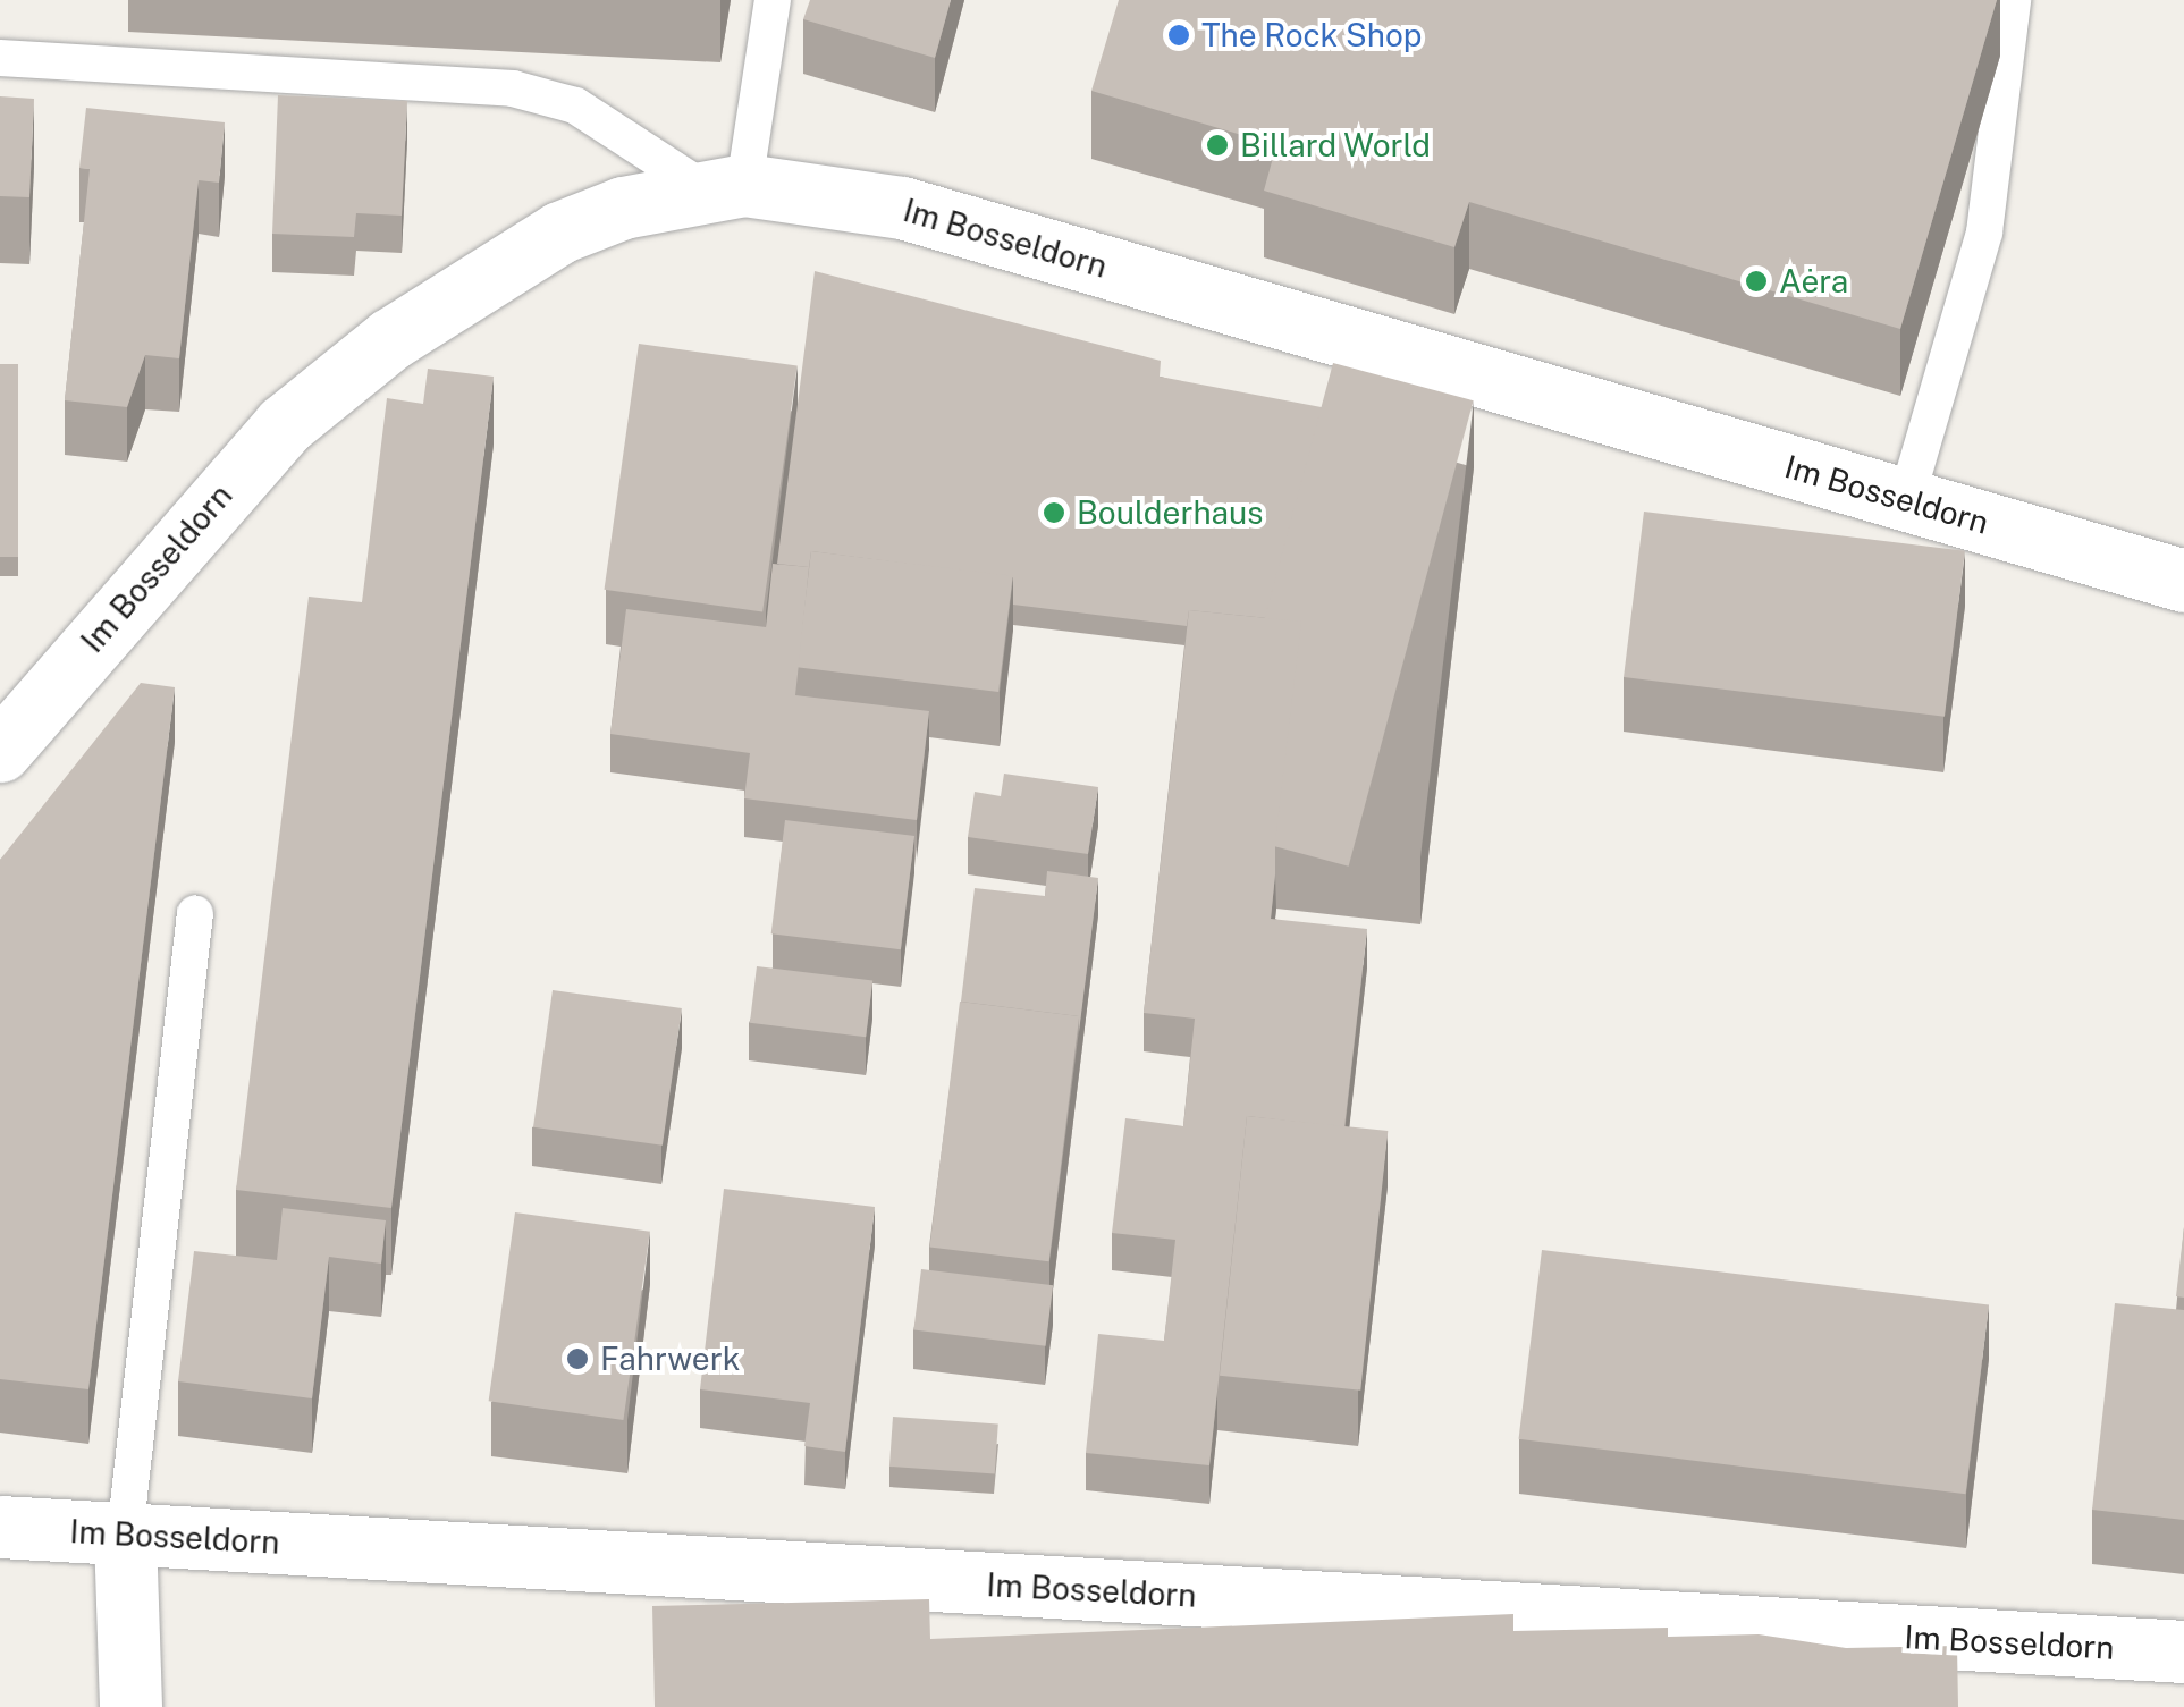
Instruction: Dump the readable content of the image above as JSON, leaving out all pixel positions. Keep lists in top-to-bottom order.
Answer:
{
  "streets": {
    "street": ["Im Bosseldorn"]
  },
  "places": [
    "The Rock Shop",
    "Billard World",
    "Aėra",
    "Boulderhaus",
    "Fahrwerk"
  ]
}
